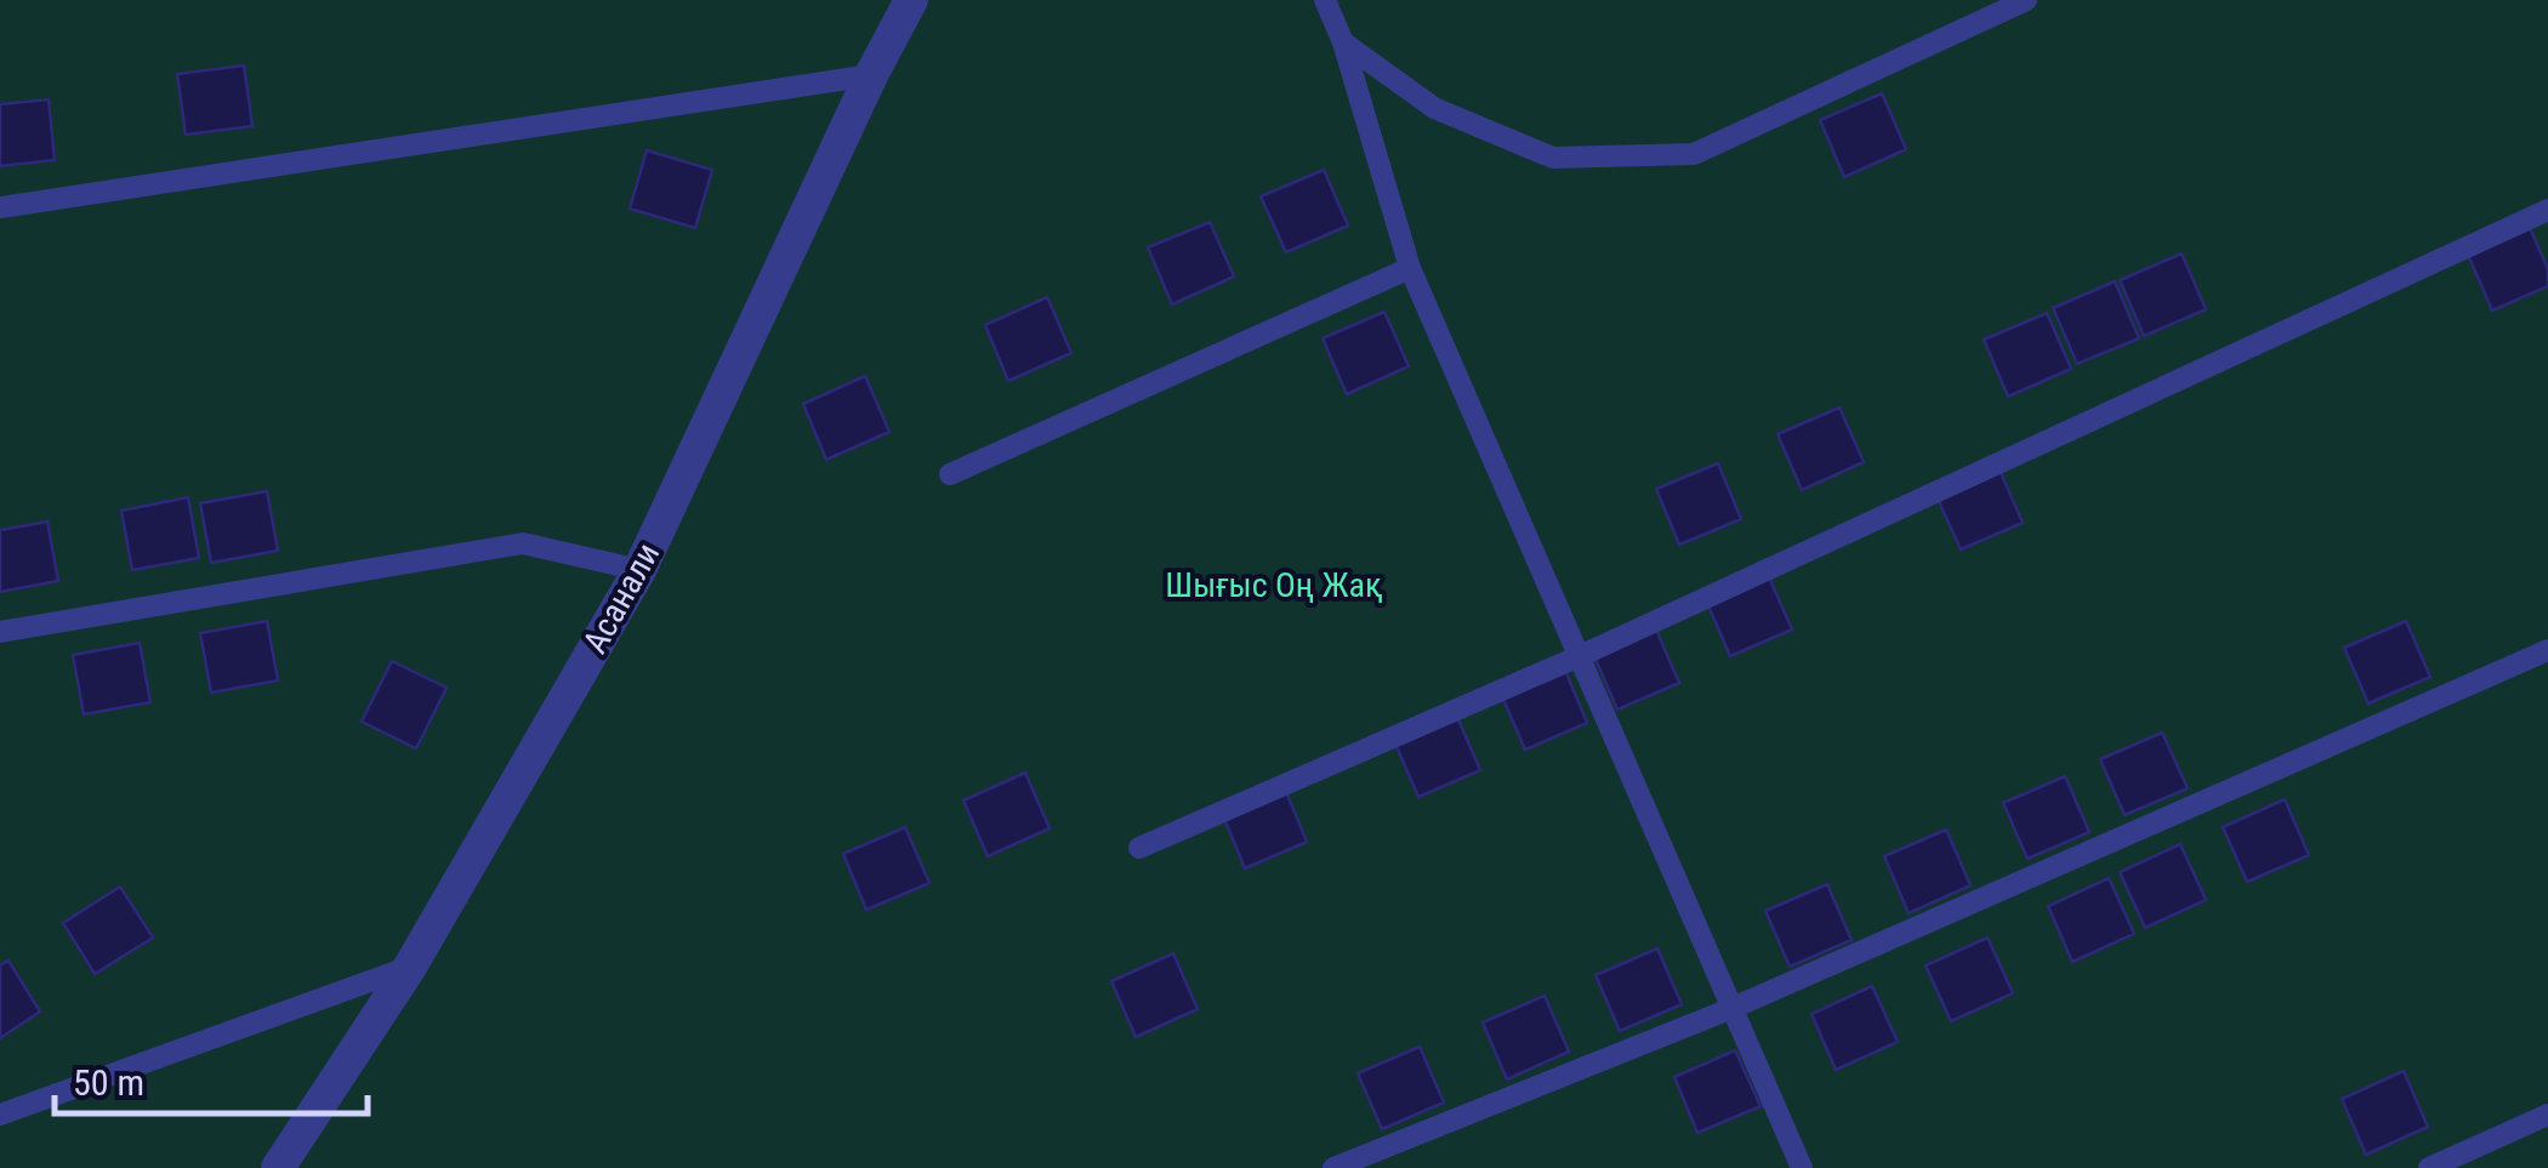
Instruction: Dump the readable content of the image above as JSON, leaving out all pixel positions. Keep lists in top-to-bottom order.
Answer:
{
  "streets": {
    "street": ["Асанали"]
  },
  "parks": ["Шығыс Оң Жақ"],
  "scale_bar": "50 m"
}
